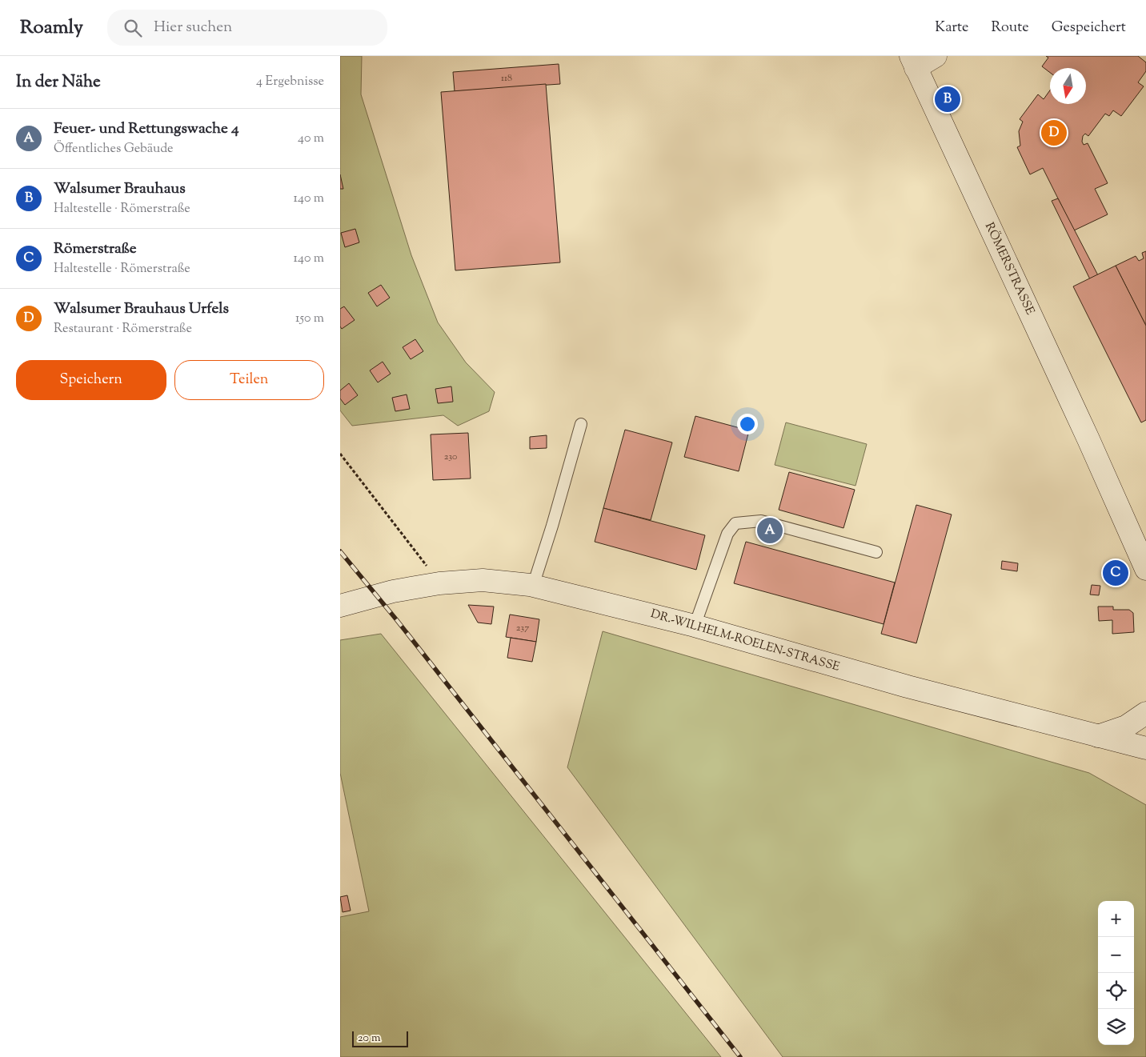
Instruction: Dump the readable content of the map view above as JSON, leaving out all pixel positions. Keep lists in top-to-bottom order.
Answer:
{
  "streets": {
    "main road": ["RÖMERSTRASSE", "DR.-WILHELM-ROELEN-STRASSE"]
  },
  "house_numbers": ["118", "230", "237"],
  "scale_bar": "20 m",
  "north": "bottom",
  "page": {
    "header": "Roamly",
    "search": "Hier suchen",
    "nav": ["Karte", "Route", "Gespeichert"],
    "heading": ["In der Nähe", "4 Ergebnisse"],
    "pins": [
      "B",
      "D",
      "A",
      "C"
    ],
    "list": [
      {
        "mark": "A",
        "name": "Feuer- und Rettungswache 4",
        "note": "Öffentliches Gebäude",
        "value": "40 m"
      },
      {
        "mark": "B",
        "name": "Walsumer Brauhaus",
        "note": "Haltestelle · Römerstraße",
        "value": "140 m"
      },
      {
        "mark": "C",
        "name": "Römerstraße",
        "note": "Haltestelle · Römerstraße",
        "value": "140 m"
      },
      {
        "mark": "D",
        "name": "Walsumer Brauhaus Urfels",
        "note": "Restaurant · Römerstraße",
        "value": "150 m"
      }
    ],
    "buttons": ["Speichern", "Teilen"],
    "map_buttons": ["+", "−"],
    "scale": "20 m"
  }
}
